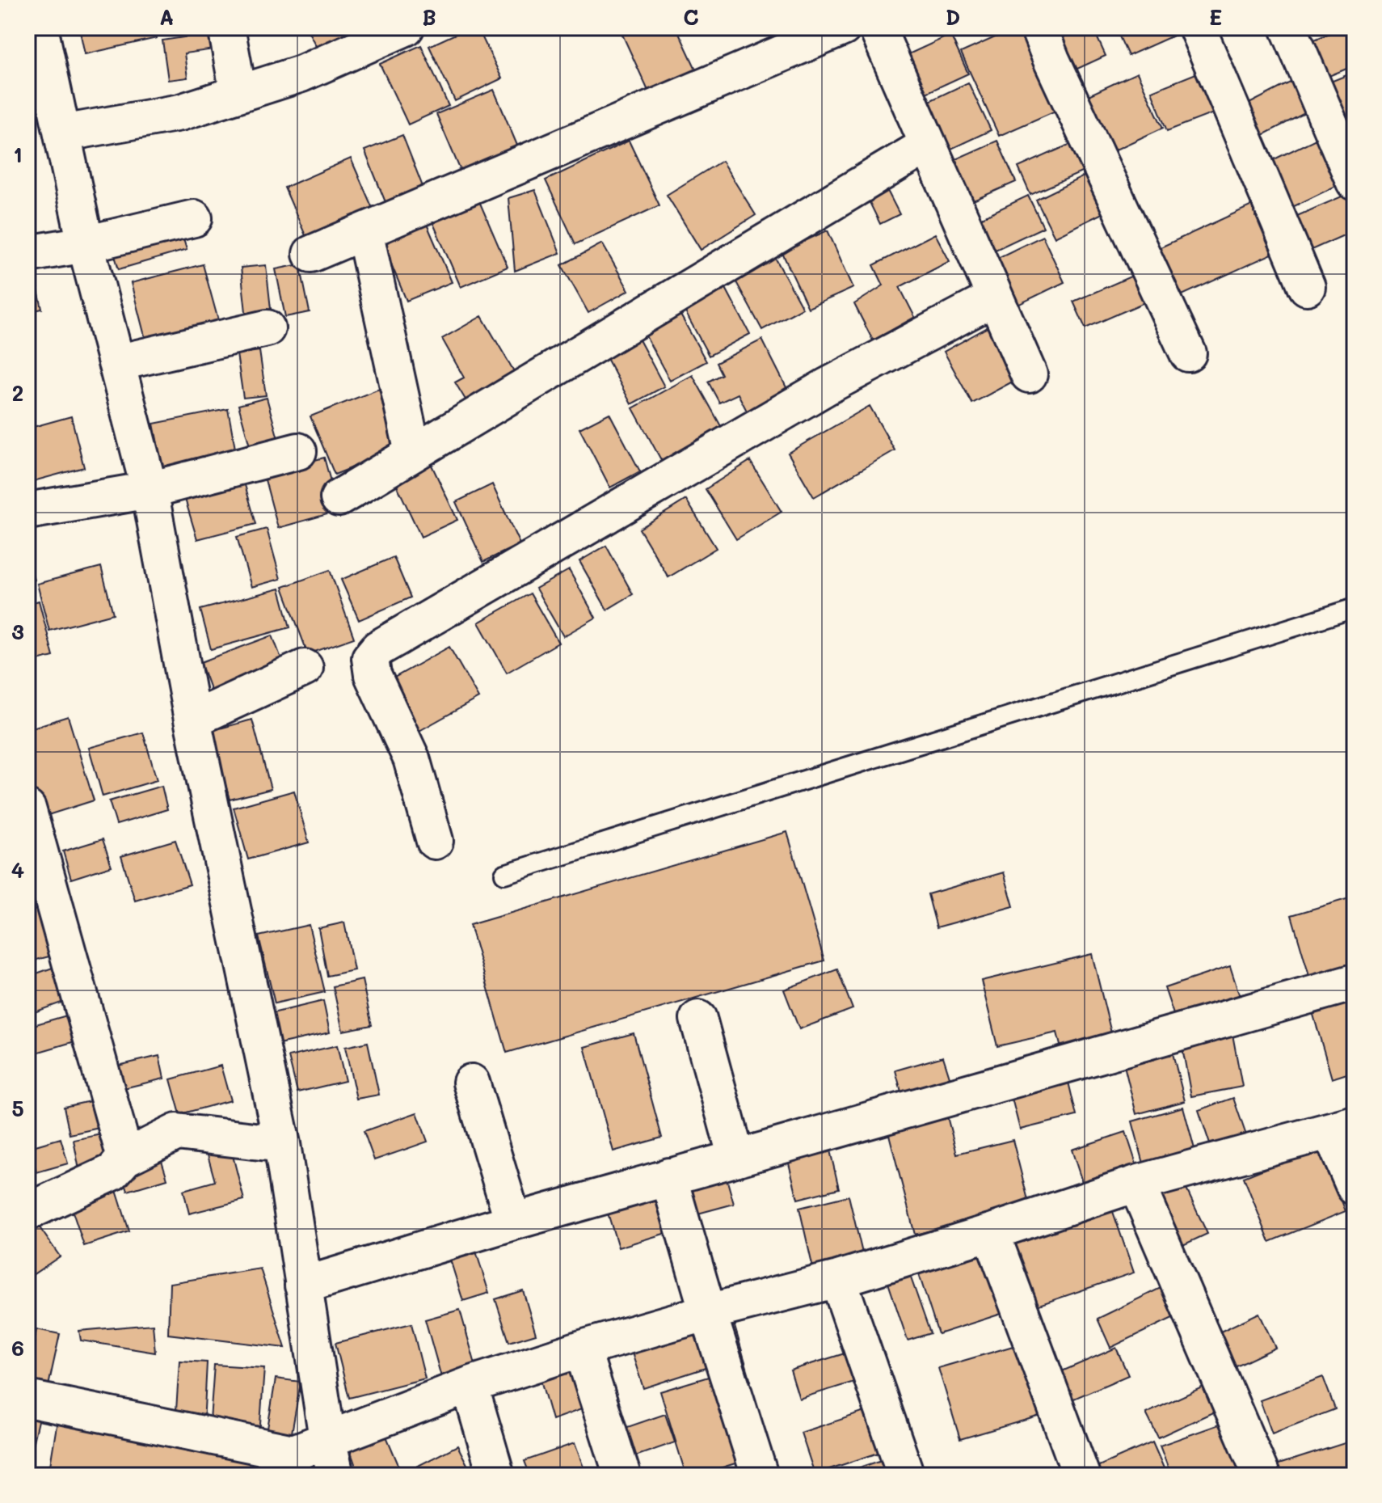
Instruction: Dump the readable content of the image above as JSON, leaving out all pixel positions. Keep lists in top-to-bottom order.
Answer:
{
  "grid": {
    "columns": [
      "A",
      "B",
      "C",
      "D",
      "E"
    ],
    "rows": [
      "1",
      "2",
      "3",
      "4",
      "5",
      "6"
    ]
  }
}
